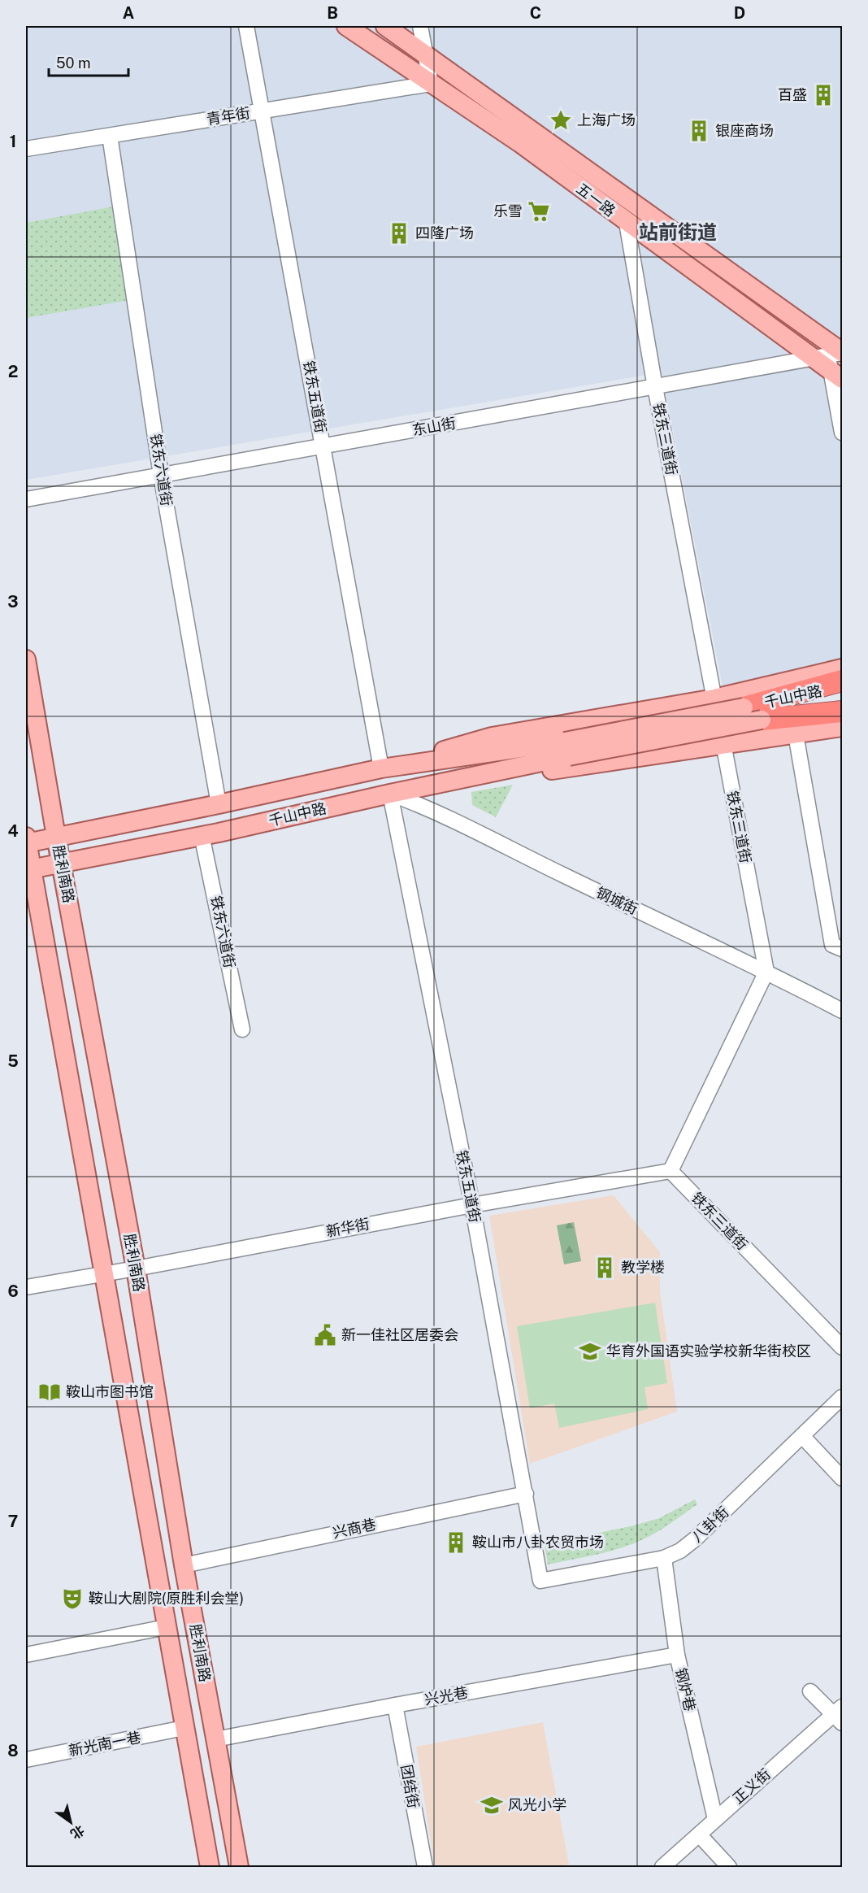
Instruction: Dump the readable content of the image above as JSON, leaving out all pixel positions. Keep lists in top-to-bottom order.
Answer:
{
  "streets": {
    "main road": ["五一路", "千山中路", "胜利南路"],
    "street": [
      "青年街",
      "铁东五道街",
      "东山街",
      "铁东三道街",
      "铁东六道街",
      "钢城街",
      "新华街",
      "八卦街",
      "兴商巷",
      "钢炉巷",
      "兴光巷",
      "新光南一巷",
      "团结街",
      "正义街"
    ]
  },
  "crossings": [
    ["青年街", "五一路"],
    ["青年街", "铁东五道街"],
    ["青年街", "铁东六道街"],
    ["五一路", "东山街"],
    ["五一路", "铁东三道街"],
    ["铁东五道街", "东山街"],
    ["铁东五道街", "千山中路"],
    ["铁东五道街", "钢城街"],
    ["铁东五道街", "新华街"],
    ["铁东五道街", "八卦街"],
    ["铁东五道街", "兴商巷"],
    ["东山街", "铁东三道街"],
    ["东山街", "铁东六道街"],
    ["铁东三道街", "钢城街"],
    ["铁东三道街", "新华街"],
    ["铁东六道街", "千山中路"],
    ["千山中路", "胜利南路"],
    ["千山中路", "钢城街"],
    ["胜利南路", "新华街"],
    ["胜利南路", "兴商巷"],
    ["胜利南路", "兴光巷"],
    ["胜利南路", "新光南一巷"],
    ["八卦街", "钢炉巷"],
    ["钢炉巷", "兴光巷"],
    ["钢炉巷", "正义街"],
    ["兴光巷", "团结街"]
  ],
  "districts": ["站前街道"],
  "places": {
    "building": [
      "百盛",
      "银座商场",
      "四隆广场",
      "教学楼",
      "鞍山市八卦农贸市场"
    ],
    "place": ["上海广场"],
    "supermarket": ["乐雪"],
    "public building": ["新一佳社区居委会"],
    "school or university": ["华育外国语实验学校新华街校区", "风光小学"],
    "library": ["鞍山市图书馆"],
    "theatre": ["鞍山大剧院(原胜利会堂)"]
  },
  "scale_bar": "50 m",
  "north": "bottom right",
  "grid": {
    "columns": [
      "A",
      "B",
      "C",
      "D"
    ],
    "rows": [
      "1",
      "2",
      "3",
      "4",
      "5",
      "6",
      "7",
      "8"
    ]
  }
}
